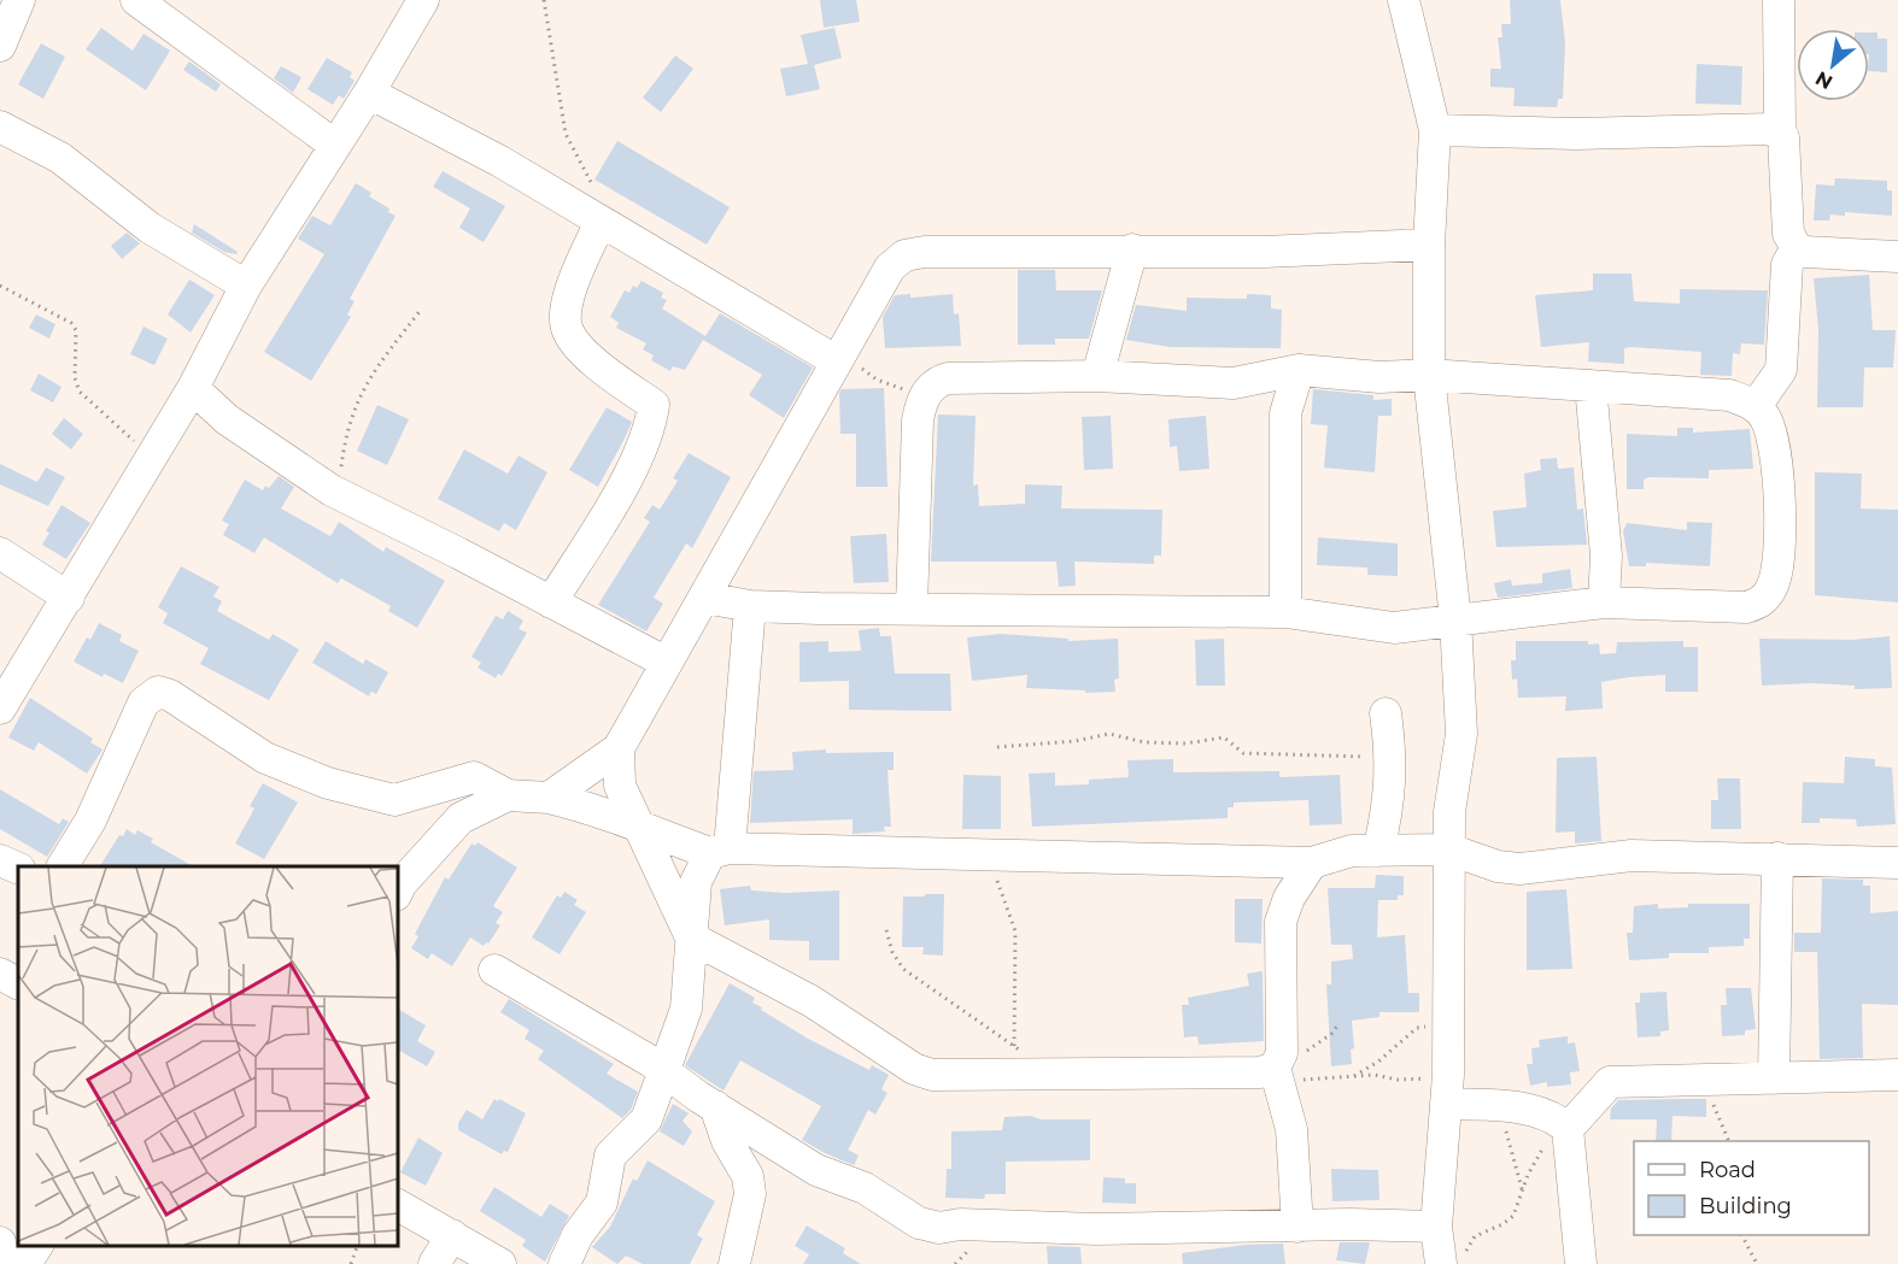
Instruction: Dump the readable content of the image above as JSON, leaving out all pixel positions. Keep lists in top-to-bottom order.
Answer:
{
  "legend": ["Road", "Building"],
  "north": "bottom left"
}
